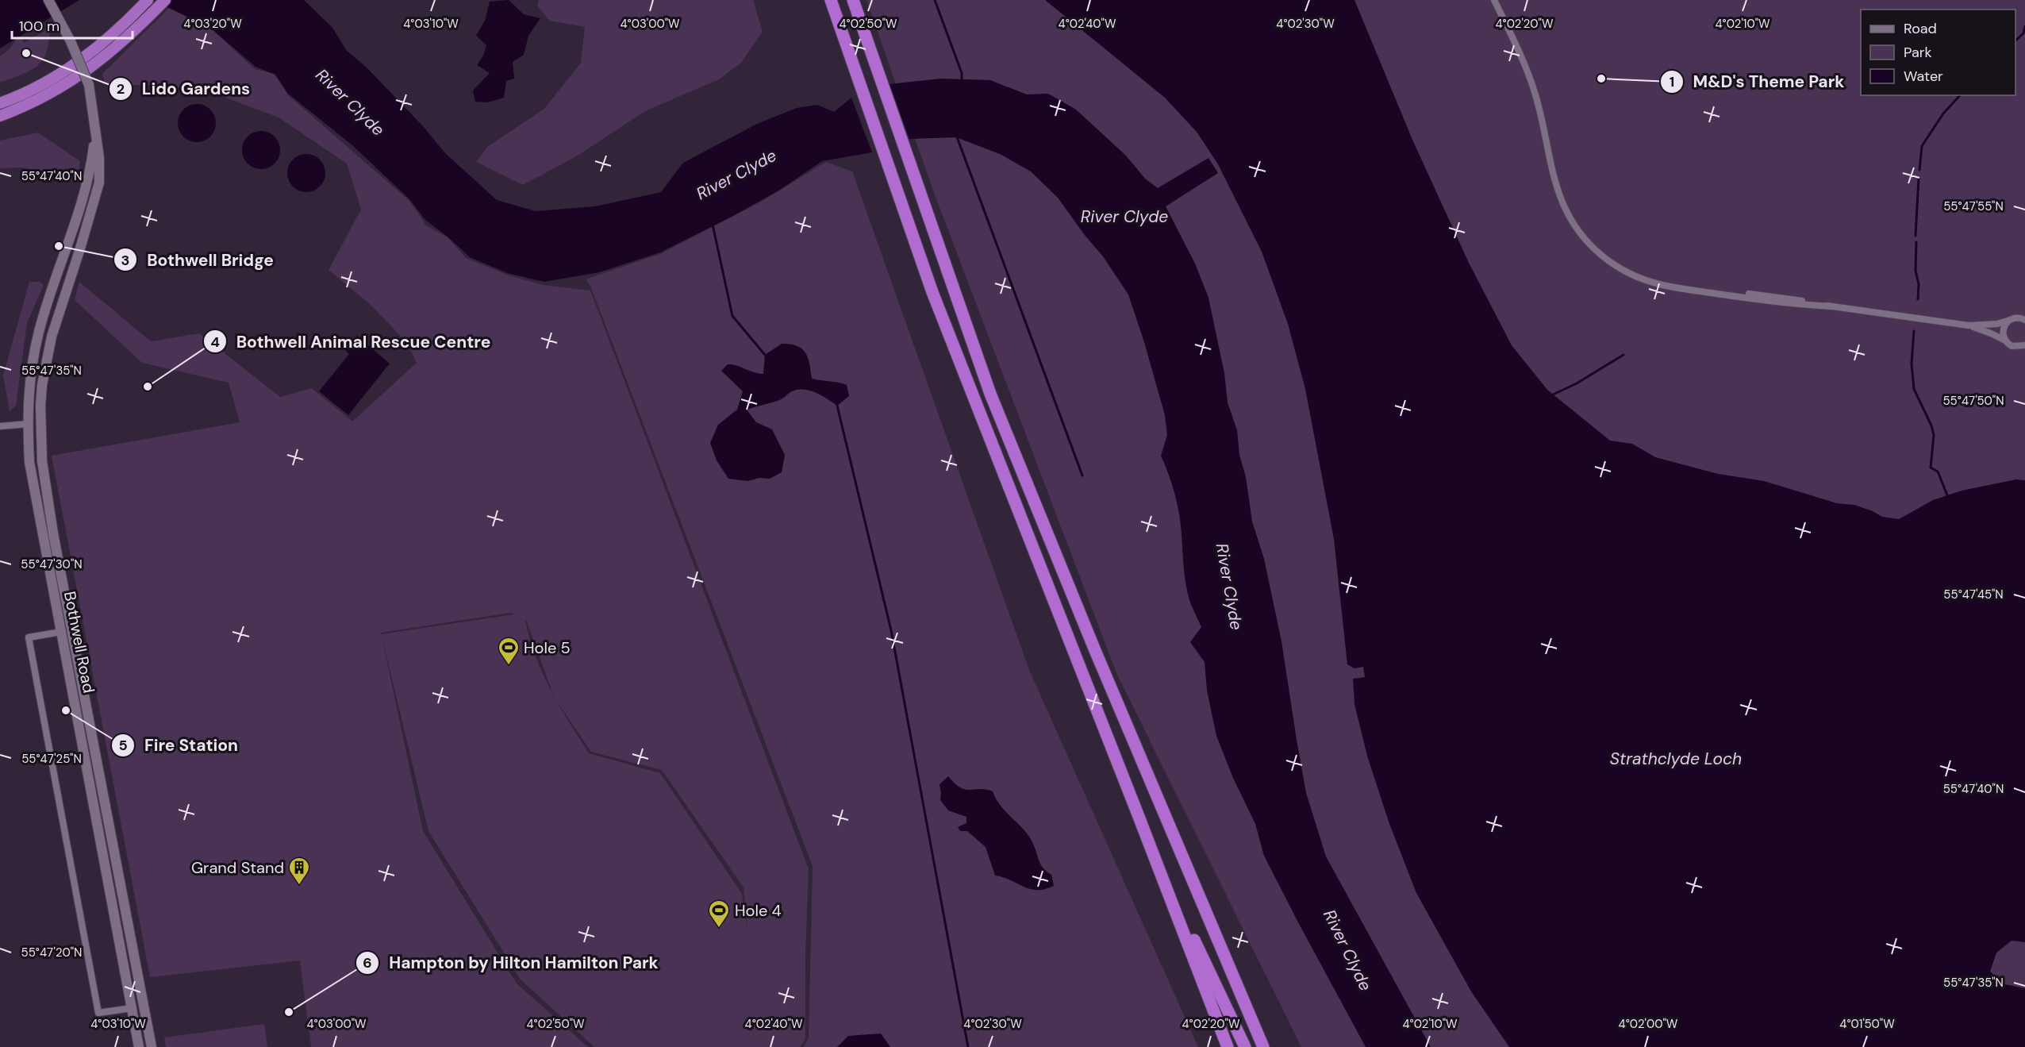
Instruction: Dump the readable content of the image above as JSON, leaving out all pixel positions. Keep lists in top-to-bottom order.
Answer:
{
  "streets": {
    "main road": ["Bothwell Road"]
  },
  "water": ["River Clyde", "Strathclyde Loch"],
  "places": {
    "other": [
      "Lido Gardens",
      "M&D's Theme Park",
      "Bothwell Bridge",
      "Bothwell Animal Rescue Centre",
      "Fire Station",
      "Hampton by Hilton Hamilton Park"
    ],
    "sports": ["Hole 5", "Hole 4"],
    "building": ["Grand Stand"]
  },
  "legend": ["Road", "Park", "Water"],
  "scale_bar": "100 m",
  "coordinates": [
    "4°03'20\"W",
    "4°03'10\"W",
    "4°03'00\"W",
    "4°02'50\"W",
    "4°02'40\"W",
    "4°02'30\"W",
    "4°02'20\"W",
    "4°02'10\"W",
    "55°47'40\"N",
    "55°47'55\"N",
    "55°47'35\"N",
    "55°47'50\"N",
    "55°47'30\"N",
    "55°47'45\"N",
    "55°47'25\"N",
    "55°47'20\"N",
    "4°02'00\"W",
    "4°01'50\"W"
  ]
}
